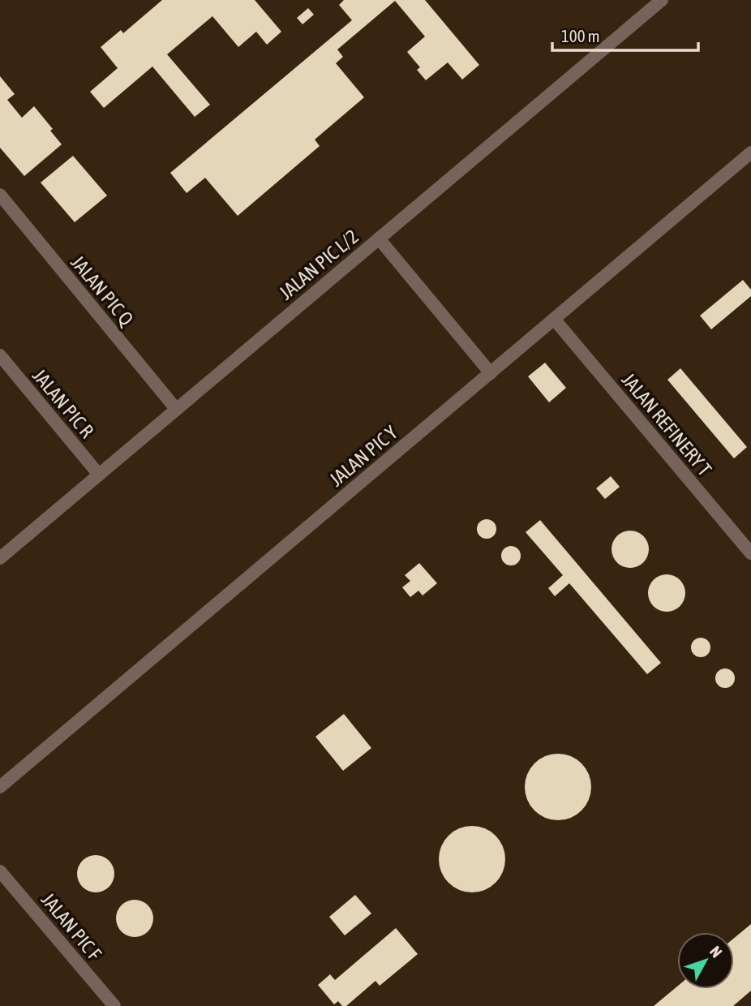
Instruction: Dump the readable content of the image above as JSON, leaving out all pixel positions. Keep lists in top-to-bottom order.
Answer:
{
  "streets": {
    "street": [
      "JALAN PIC L/2",
      "JALAN PIC Q",
      "JALAN PIC R",
      "JALAN REFINERY T",
      "JALAN PIC Y",
      "JALAN PIC F"
    ]
  },
  "crossings": [
    ["JALAN PIC L/2", "JALAN PIC Q"],
    ["JALAN PIC L/2", "JALAN PIC R"],
    ["JALAN REFINERY T", "JALAN PIC Y"]
  ],
  "scale_bar": "100 m",
  "north": "top right"
}
